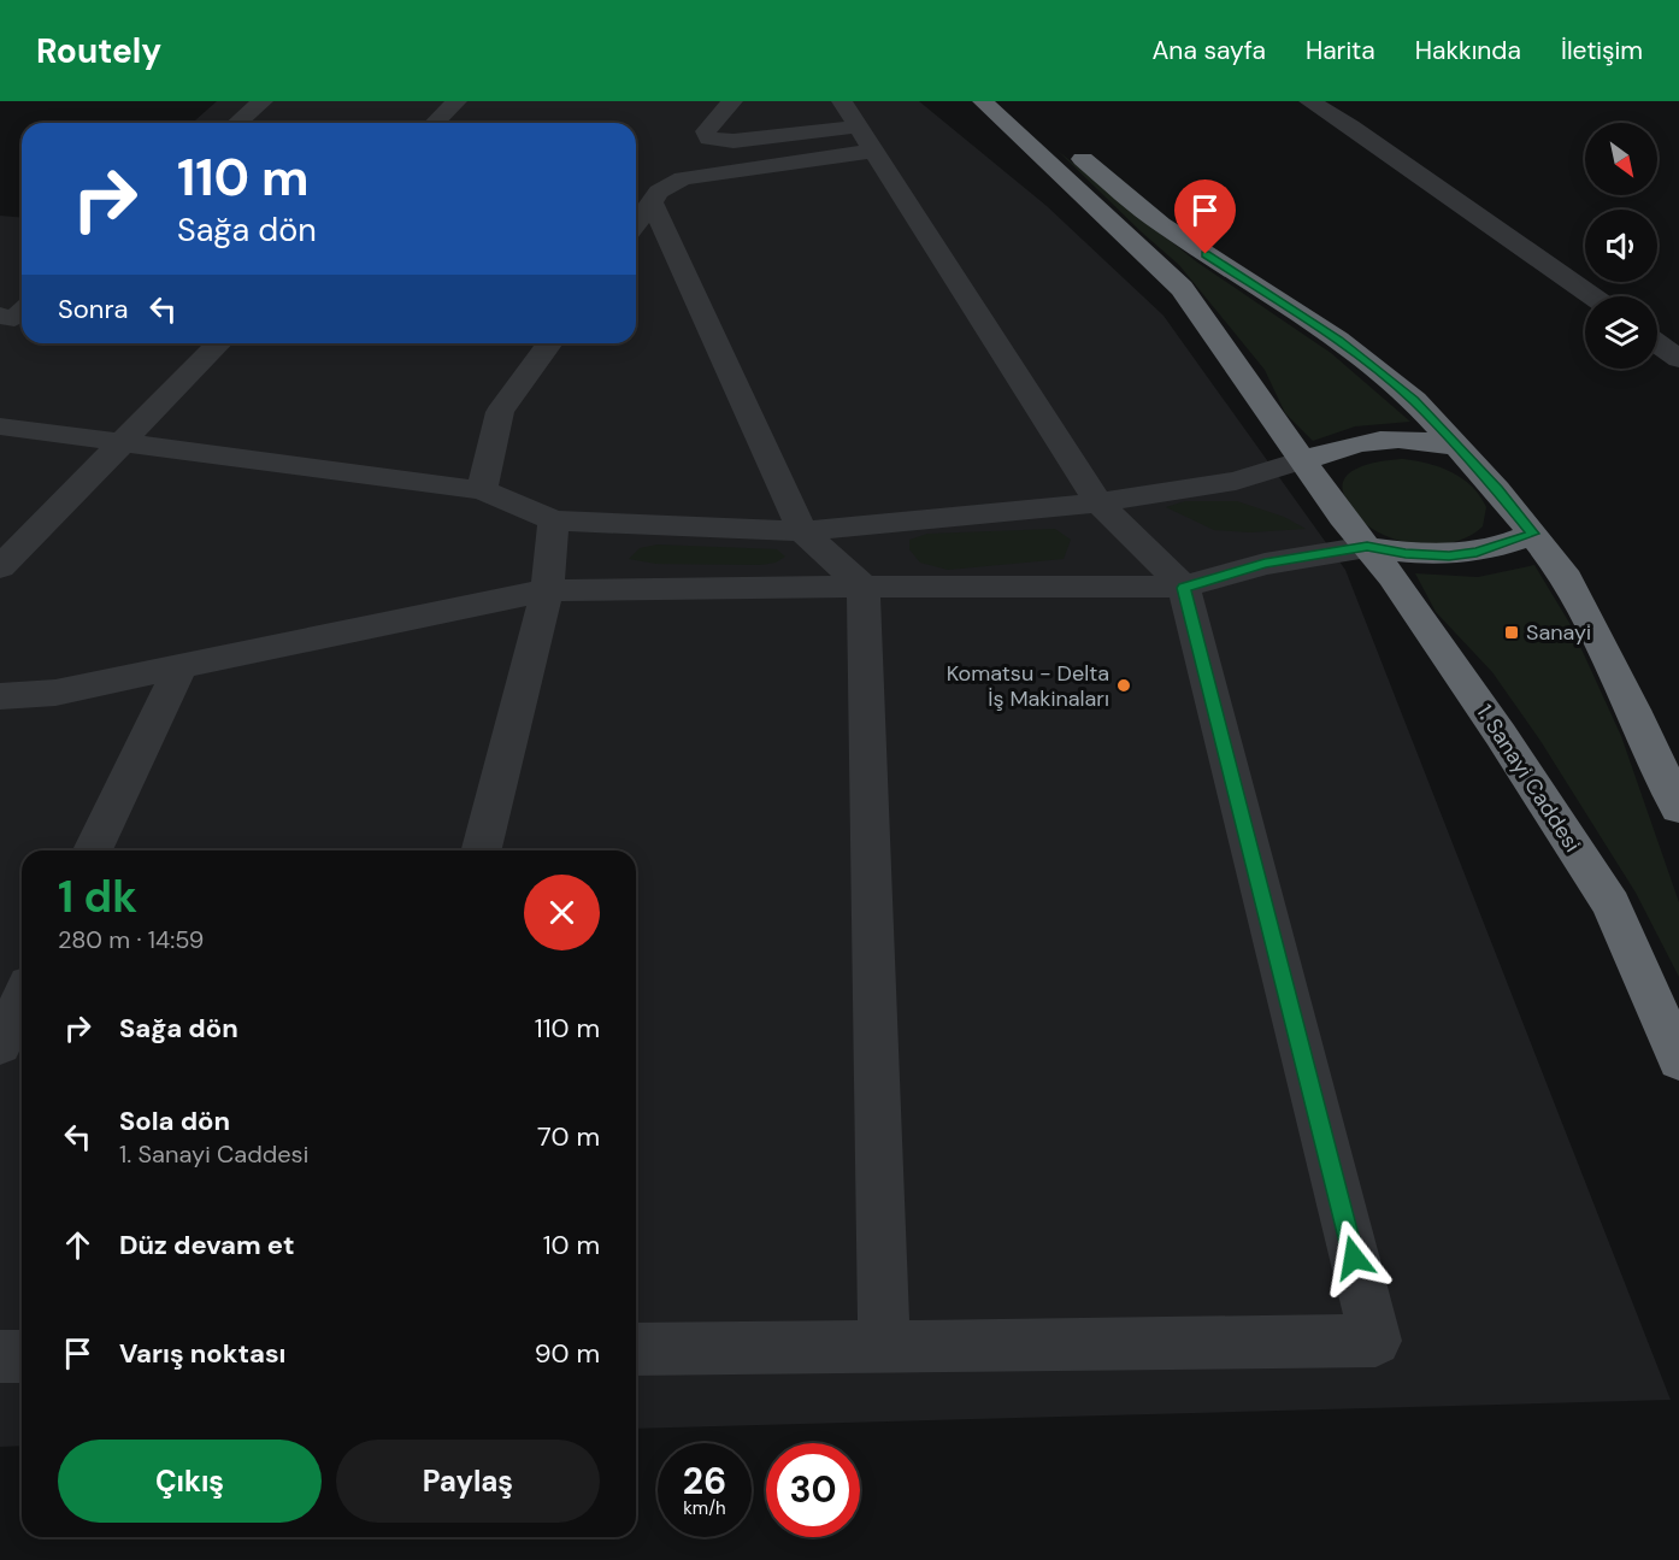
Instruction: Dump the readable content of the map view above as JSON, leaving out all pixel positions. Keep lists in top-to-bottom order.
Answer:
{
  "streets": {
    "highway": ["1. Sanayi Caddesi"]
  },
  "places": {
    "transit": ["Sanayi"],
    "other": ["Komatsu - Delta İş Makinaları"]
  },
  "north": "bottom right",
  "page": {
    "header": "Routely",
    "nav": [
      "Ana sayfa",
      "Harita",
      "Hakkında",
      "İletişim"
    ],
    "turn": ["110 m", "Sağa dön"],
    "then": "Sonra",
    "heading": ["1 dk", "280 m · 14:59"],
    "list": [
      {
        "name": "Sağa dön",
        "value": "110 m"
      },
      {
        "name": "Sola dön",
        "note": "1. Sanayi Caddesi",
        "value": "70 m"
      },
      {
        "name": "Düz devam et",
        "value": "10 m"
      },
      {
        "name": "Varış noktası",
        "value": "90 m"
      }
    ],
    "buttons": ["Çıkış", "Paylaş"],
    "speed": "26 km/h",
    "limit": "30"
  }
}
